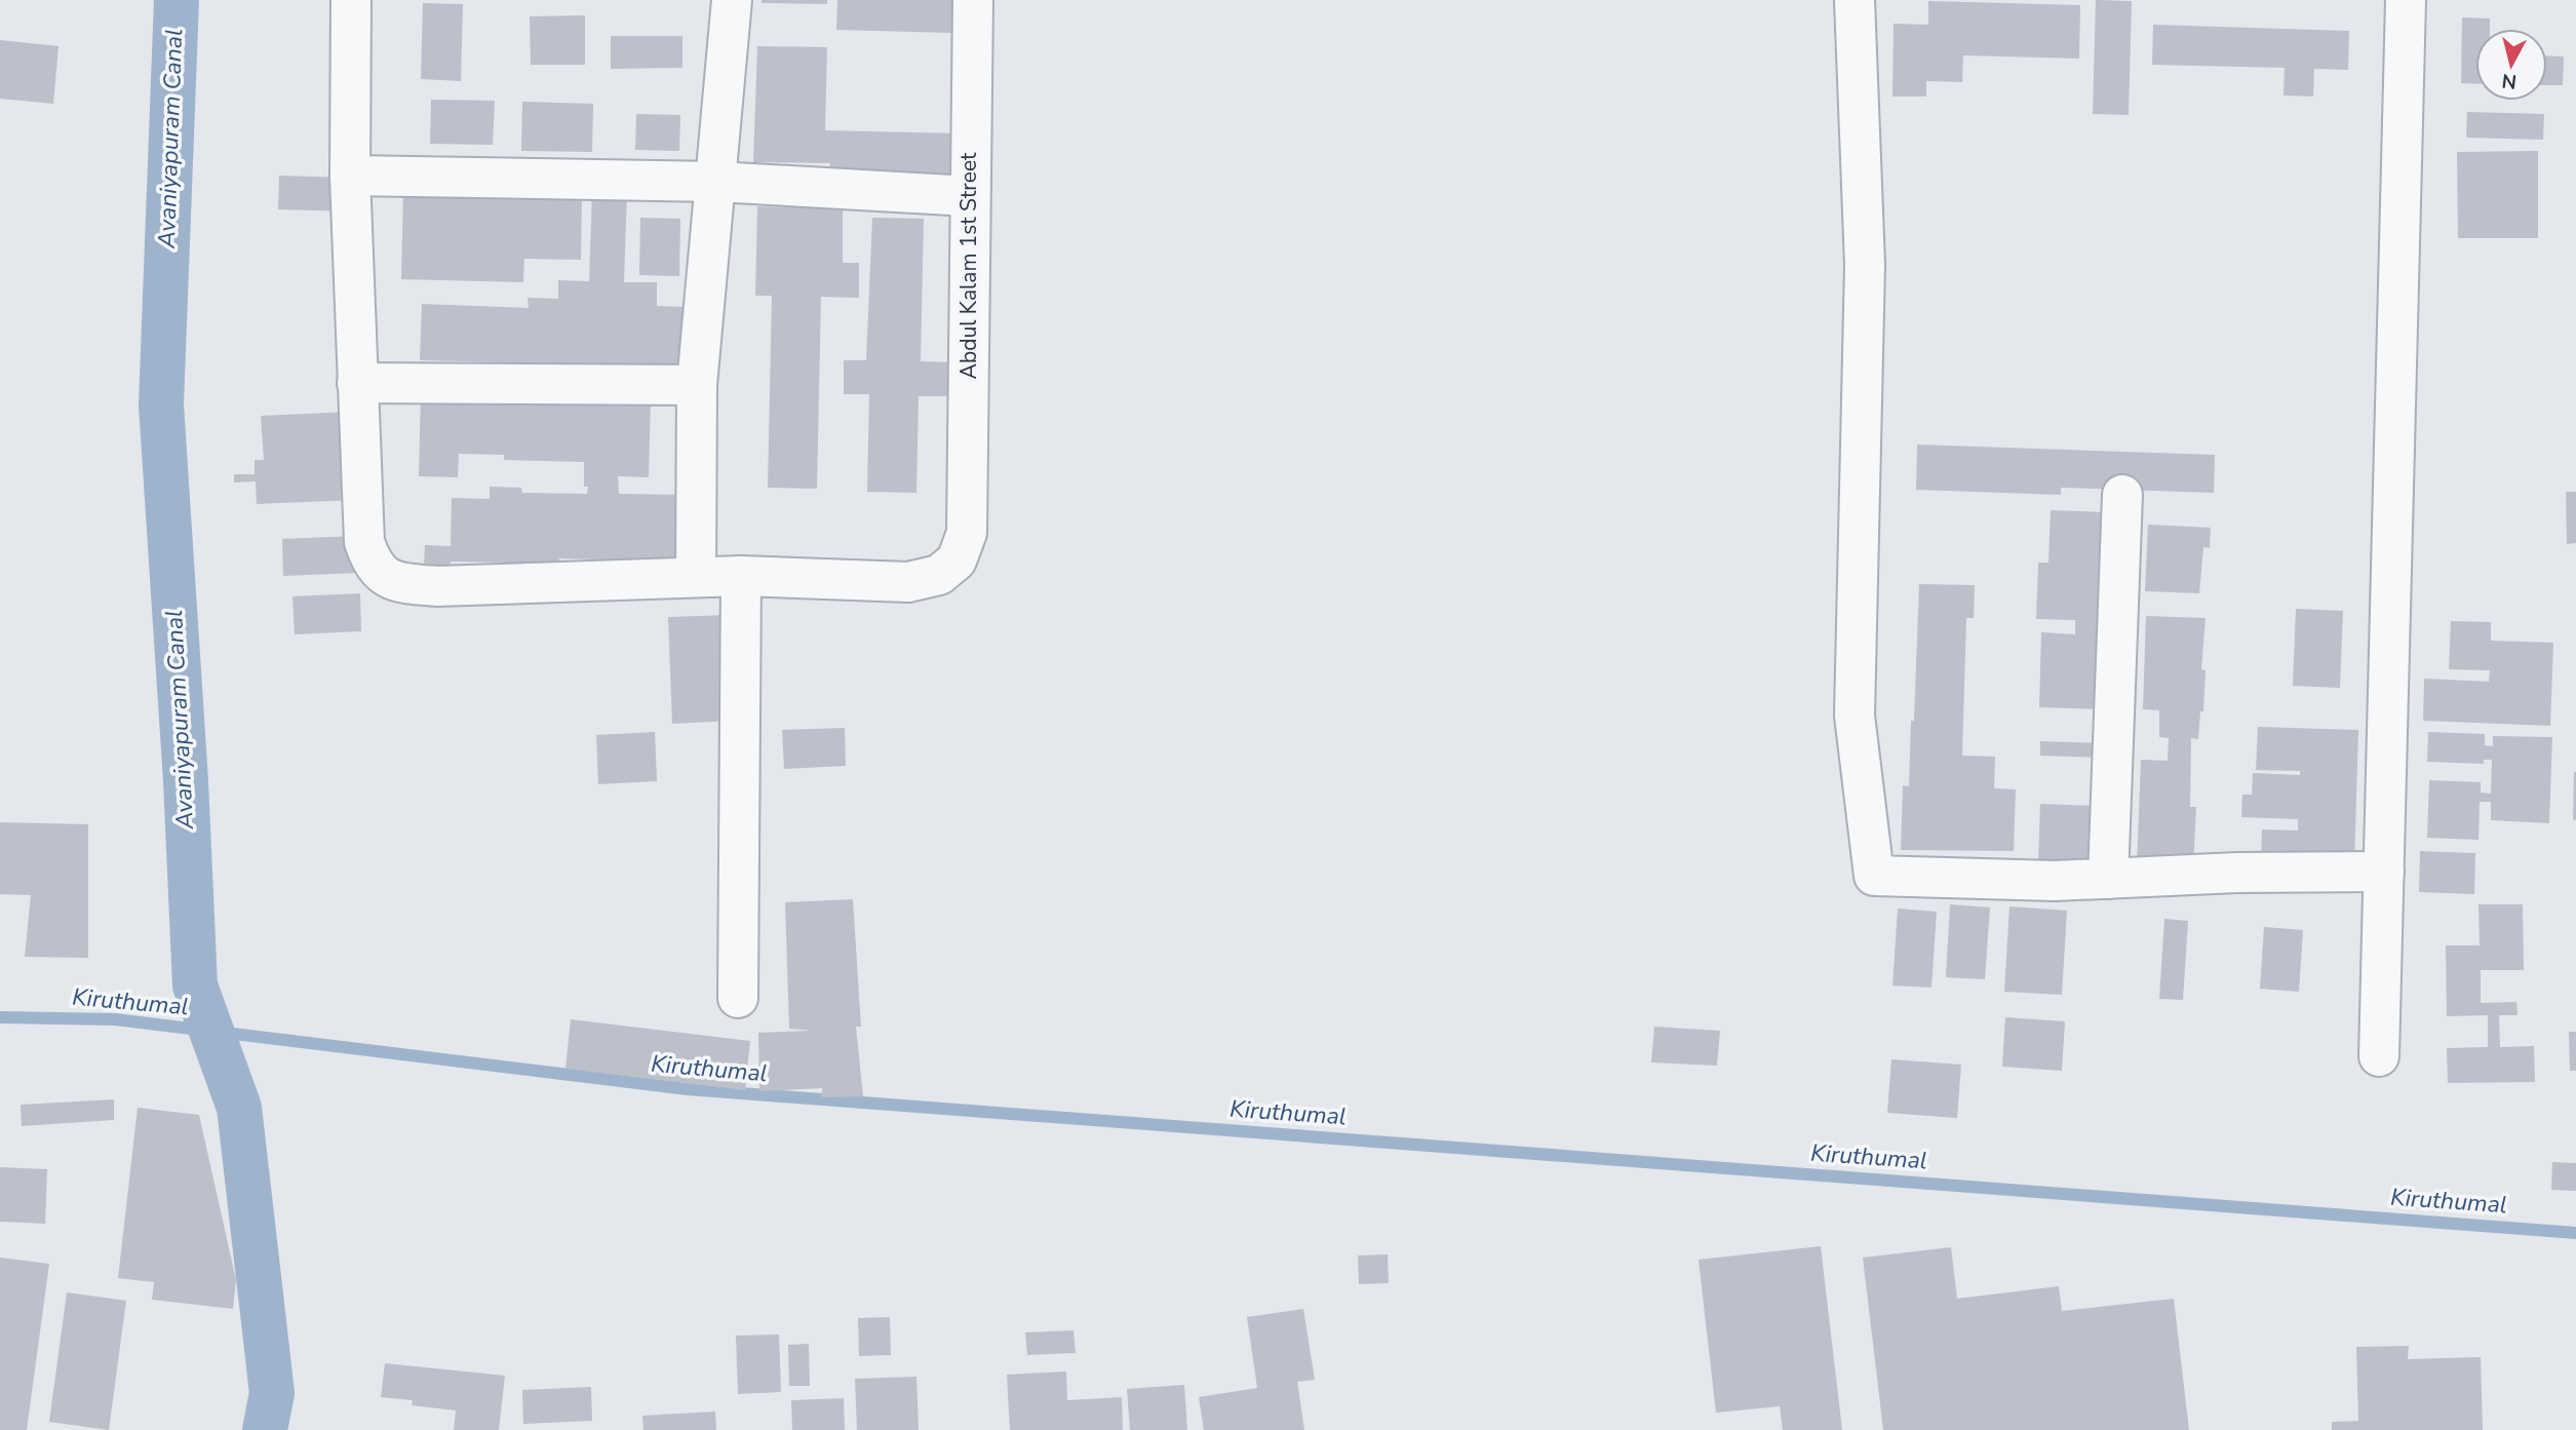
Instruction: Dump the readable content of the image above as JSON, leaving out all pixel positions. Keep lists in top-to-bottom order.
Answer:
{
  "streets": {
    "street": ["Abdul Kalam 1st Street"]
  },
  "water": ["Avaniyapuram Canal", "Kiruthumal"],
  "north": "bottom"
}
